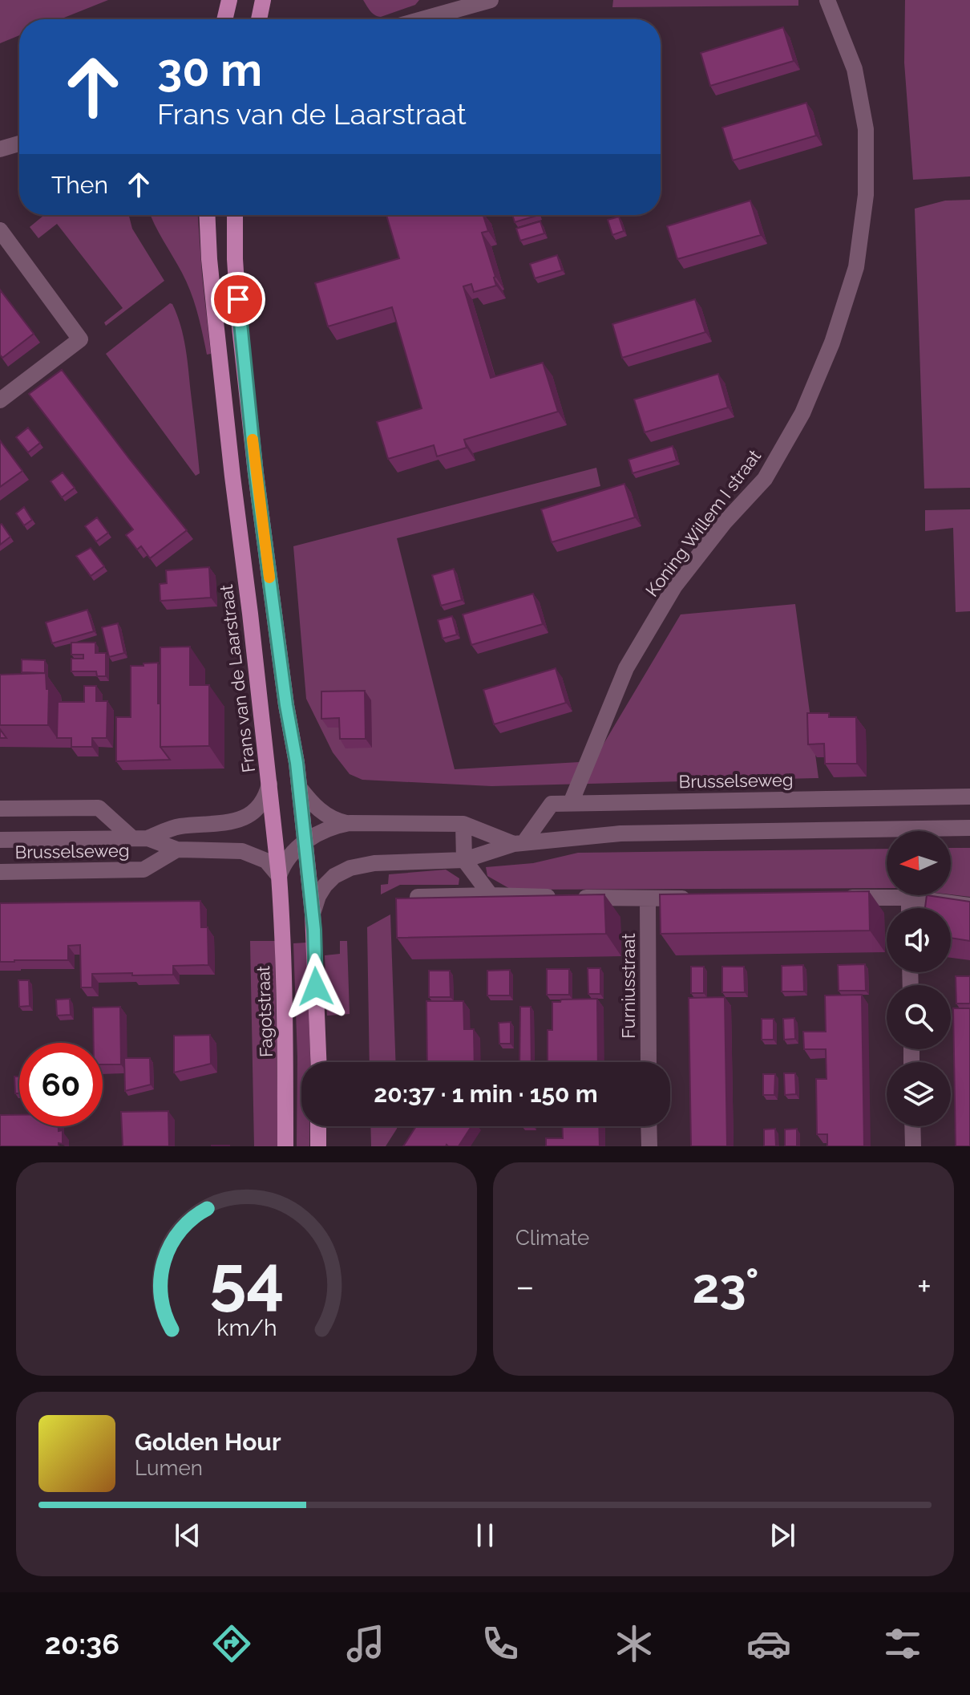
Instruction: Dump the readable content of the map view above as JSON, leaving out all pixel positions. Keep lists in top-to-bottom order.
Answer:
{
  "streets": {
    "main road": ["Frans van de Laarstraat", "Fagotstraat"],
    "street": ["Koning Willem I straat", "Brusselseweg", "Furniusstraat"]
  },
  "crossings": [
    ["Koning Willem I straat", "Brusselseweg"],
    ["Frans van de Laarstraat", "Brusselseweg"],
    ["Frans van de Laarstraat", "Fagotstraat"],
    ["Brusselseweg", "Fagotstraat"]
  ],
  "north": "left",
  "page": {
    "turn": ["30 m", "Frans van de Laarstraat"],
    "then": "Then",
    "limit": "60",
    "trip": "20:37 · 1 min · 150 m",
    "tile": "Climate",
    "heat": ["−", "23°", "+"],
    "song": ["Golden Hour", "Lumen"],
    "tabs": "20:36",
    "gauge": ["54", "km/h"]
  }
}
